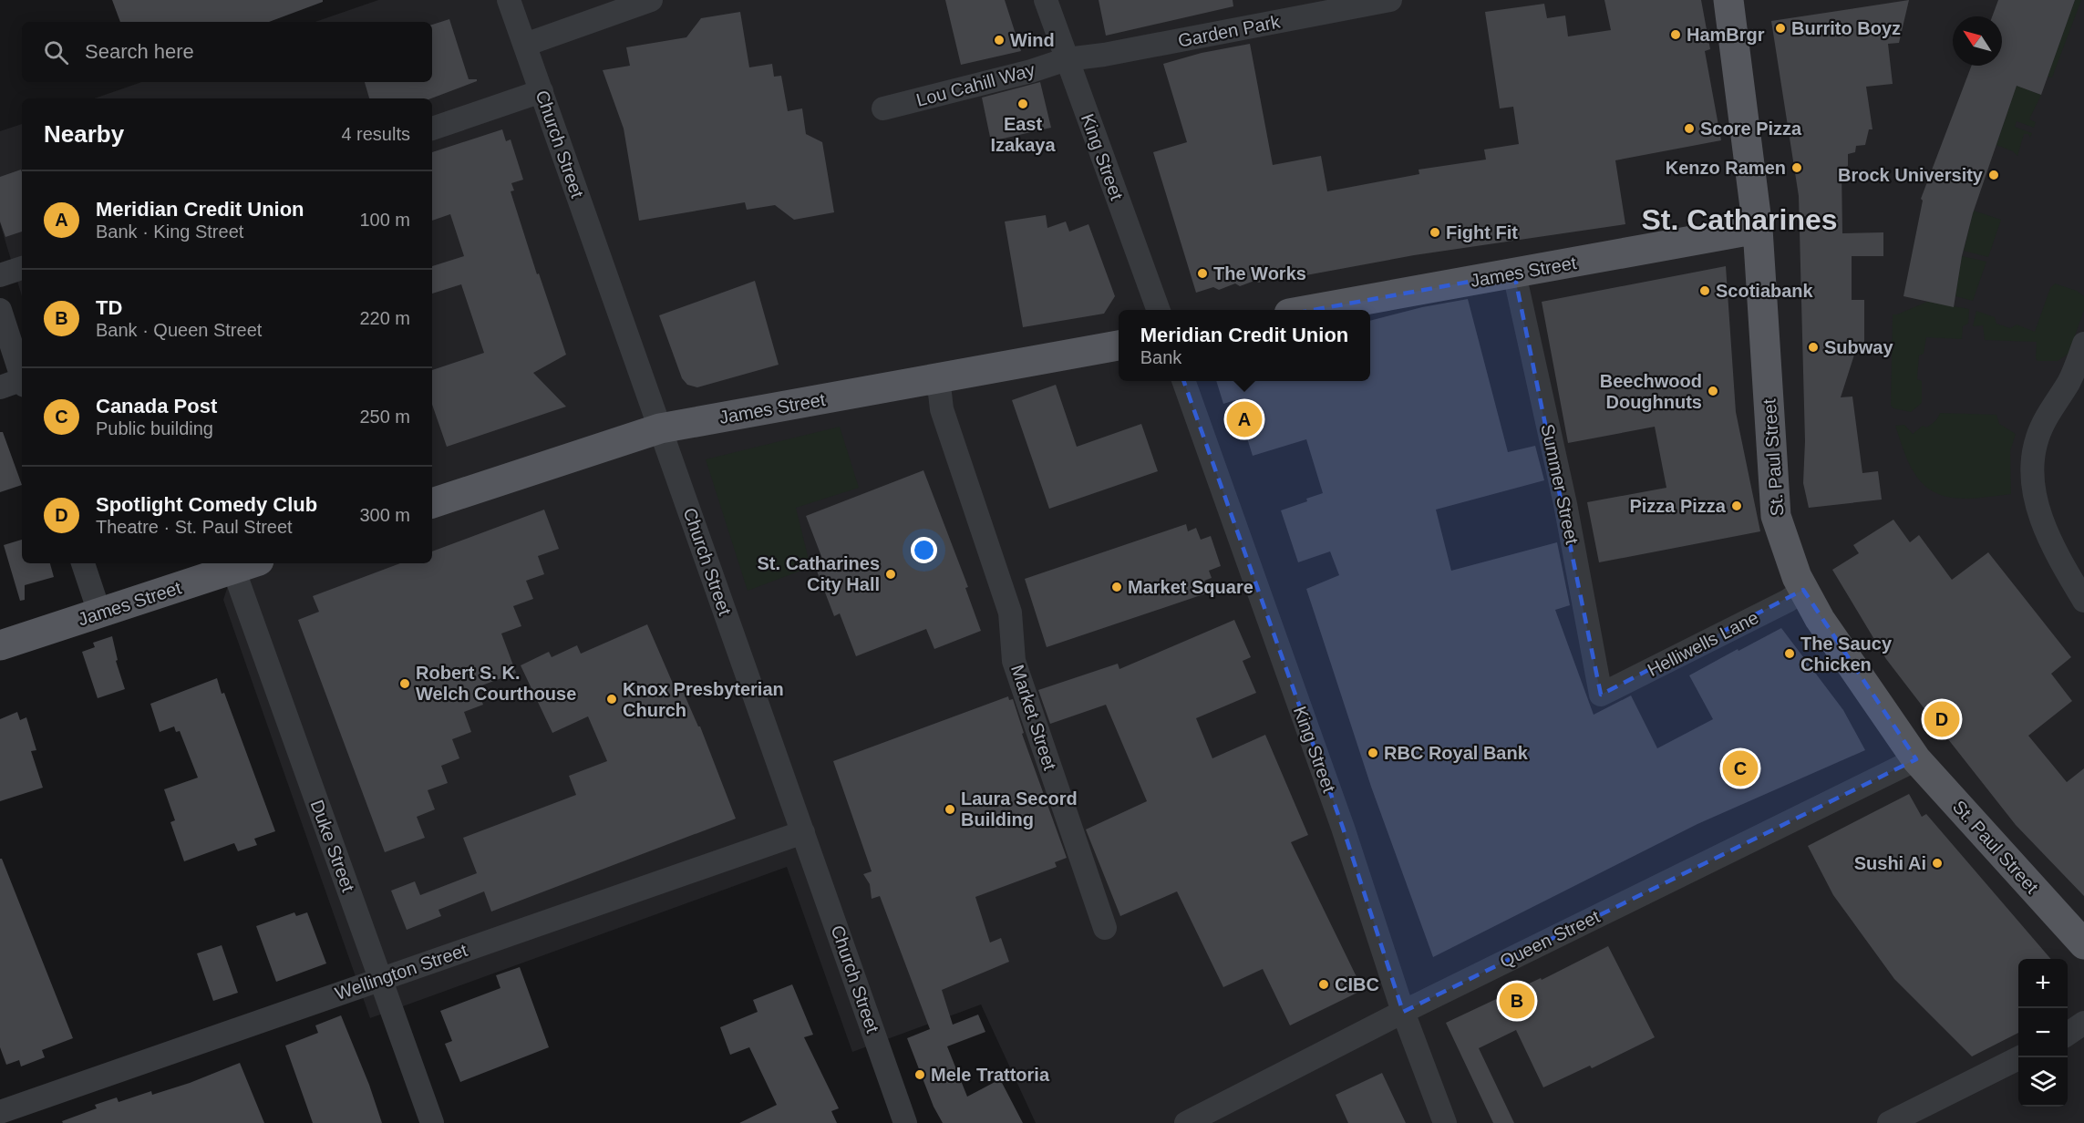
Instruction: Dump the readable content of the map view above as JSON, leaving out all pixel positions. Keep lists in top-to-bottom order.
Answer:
{
  "streets": {
    "main road": ["James Street", "St. Paul Street"],
    "street": [
      "Garden Park",
      "Lou Cahill Way",
      "Church Street",
      "King Street",
      "Summer Street",
      "Helliwells Lane",
      "Market Street",
      "Duke Street",
      "Queen Street",
      "Wellington Street"
    ]
  },
  "crossings": [
    ["Garden Park", "Lou Cahill Way"],
    ["Garden Park", "King Street"],
    ["Lou Cahill Way", "King Street"],
    ["Church Street", "James Street"],
    ["Church Street", "Wellington Street"],
    ["King Street", "Queen Street"],
    ["James Street", "St. Paul Street"],
    ["James Street", "Summer Street"],
    ["James Street", "Market Street"],
    ["James Street", "Duke Street"],
    ["St. Paul Street", "Helliwells Lane"],
    ["St. Paul Street", "Queen Street"],
    ["Summer Street", "Helliwells Lane"],
    ["Duke Street", "Wellington Street"]
  ],
  "districts": ["St. Catharines"],
  "places": [
    "Burrito Boyz",
    "HamBrgr",
    "Wind",
    "East Izakaya",
    "Score Pizza",
    "Kenzo Ramen",
    "Brock University",
    "Fight Fit",
    "The Works",
    "Scotiabank",
    "Subway",
    "Beechwood Doughnuts",
    "Pizza Pizza",
    "St. Catharines City Hall",
    "Market Square",
    "The Saucy Chicken",
    "Robert S. K. Welch Courthouse",
    "Knox Presbyterian Church",
    "RBC Royal Bank",
    "Laura Secord Building",
    "Sushi Ai",
    "CIBC",
    "Mele Trattoria"
  ],
  "north": "top left",
  "page": {
    "search": "Search here",
    "heading": ["Nearby", "4 results"],
    "list": [
      {
        "mark": "A",
        "name": "Meridian Credit Union",
        "note": "Bank · King Street",
        "value": "100 m"
      },
      {
        "mark": "B",
        "name": "TD",
        "note": "Bank · Queen Street",
        "value": "220 m"
      },
      {
        "mark": "C",
        "name": "Canada Post",
        "note": "Public building",
        "value": "250 m"
      },
      {
        "mark": "D",
        "name": "Spotlight Comedy Club",
        "note": "Theatre · St. Paul Street",
        "value": "300 m"
      }
    ],
    "popup": ["Meridian Credit Union", "Bank"],
    "pins": [
      "A",
      "D",
      "C",
      "B"
    ],
    "map_buttons": ["+", "−"]
  }
}
